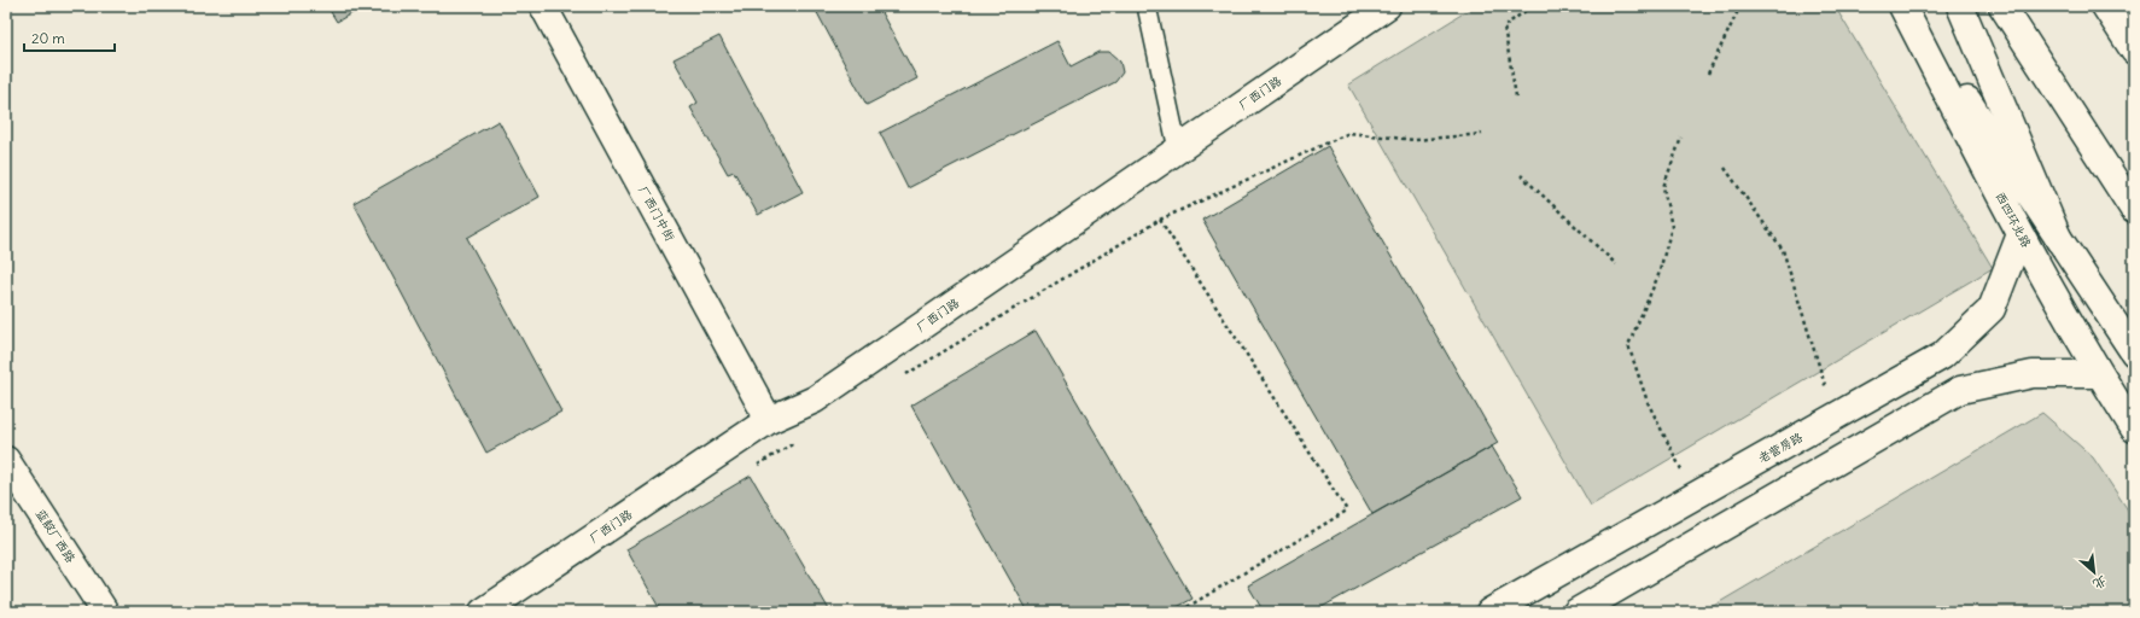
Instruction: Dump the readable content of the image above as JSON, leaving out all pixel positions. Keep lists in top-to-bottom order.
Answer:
{
  "streets": {
    "main road": [
      "厂西门路",
      "厂西门中街",
      "西四环北路",
      "老营房路",
      "蓝靛厂西路"
    ]
  },
  "crossings": [
    ["厂西门路", "厂西门中街"],
    ["西四环北路", "老营房路"]
  ],
  "scale_bar": "20 m",
  "north": "bottom right"
}
